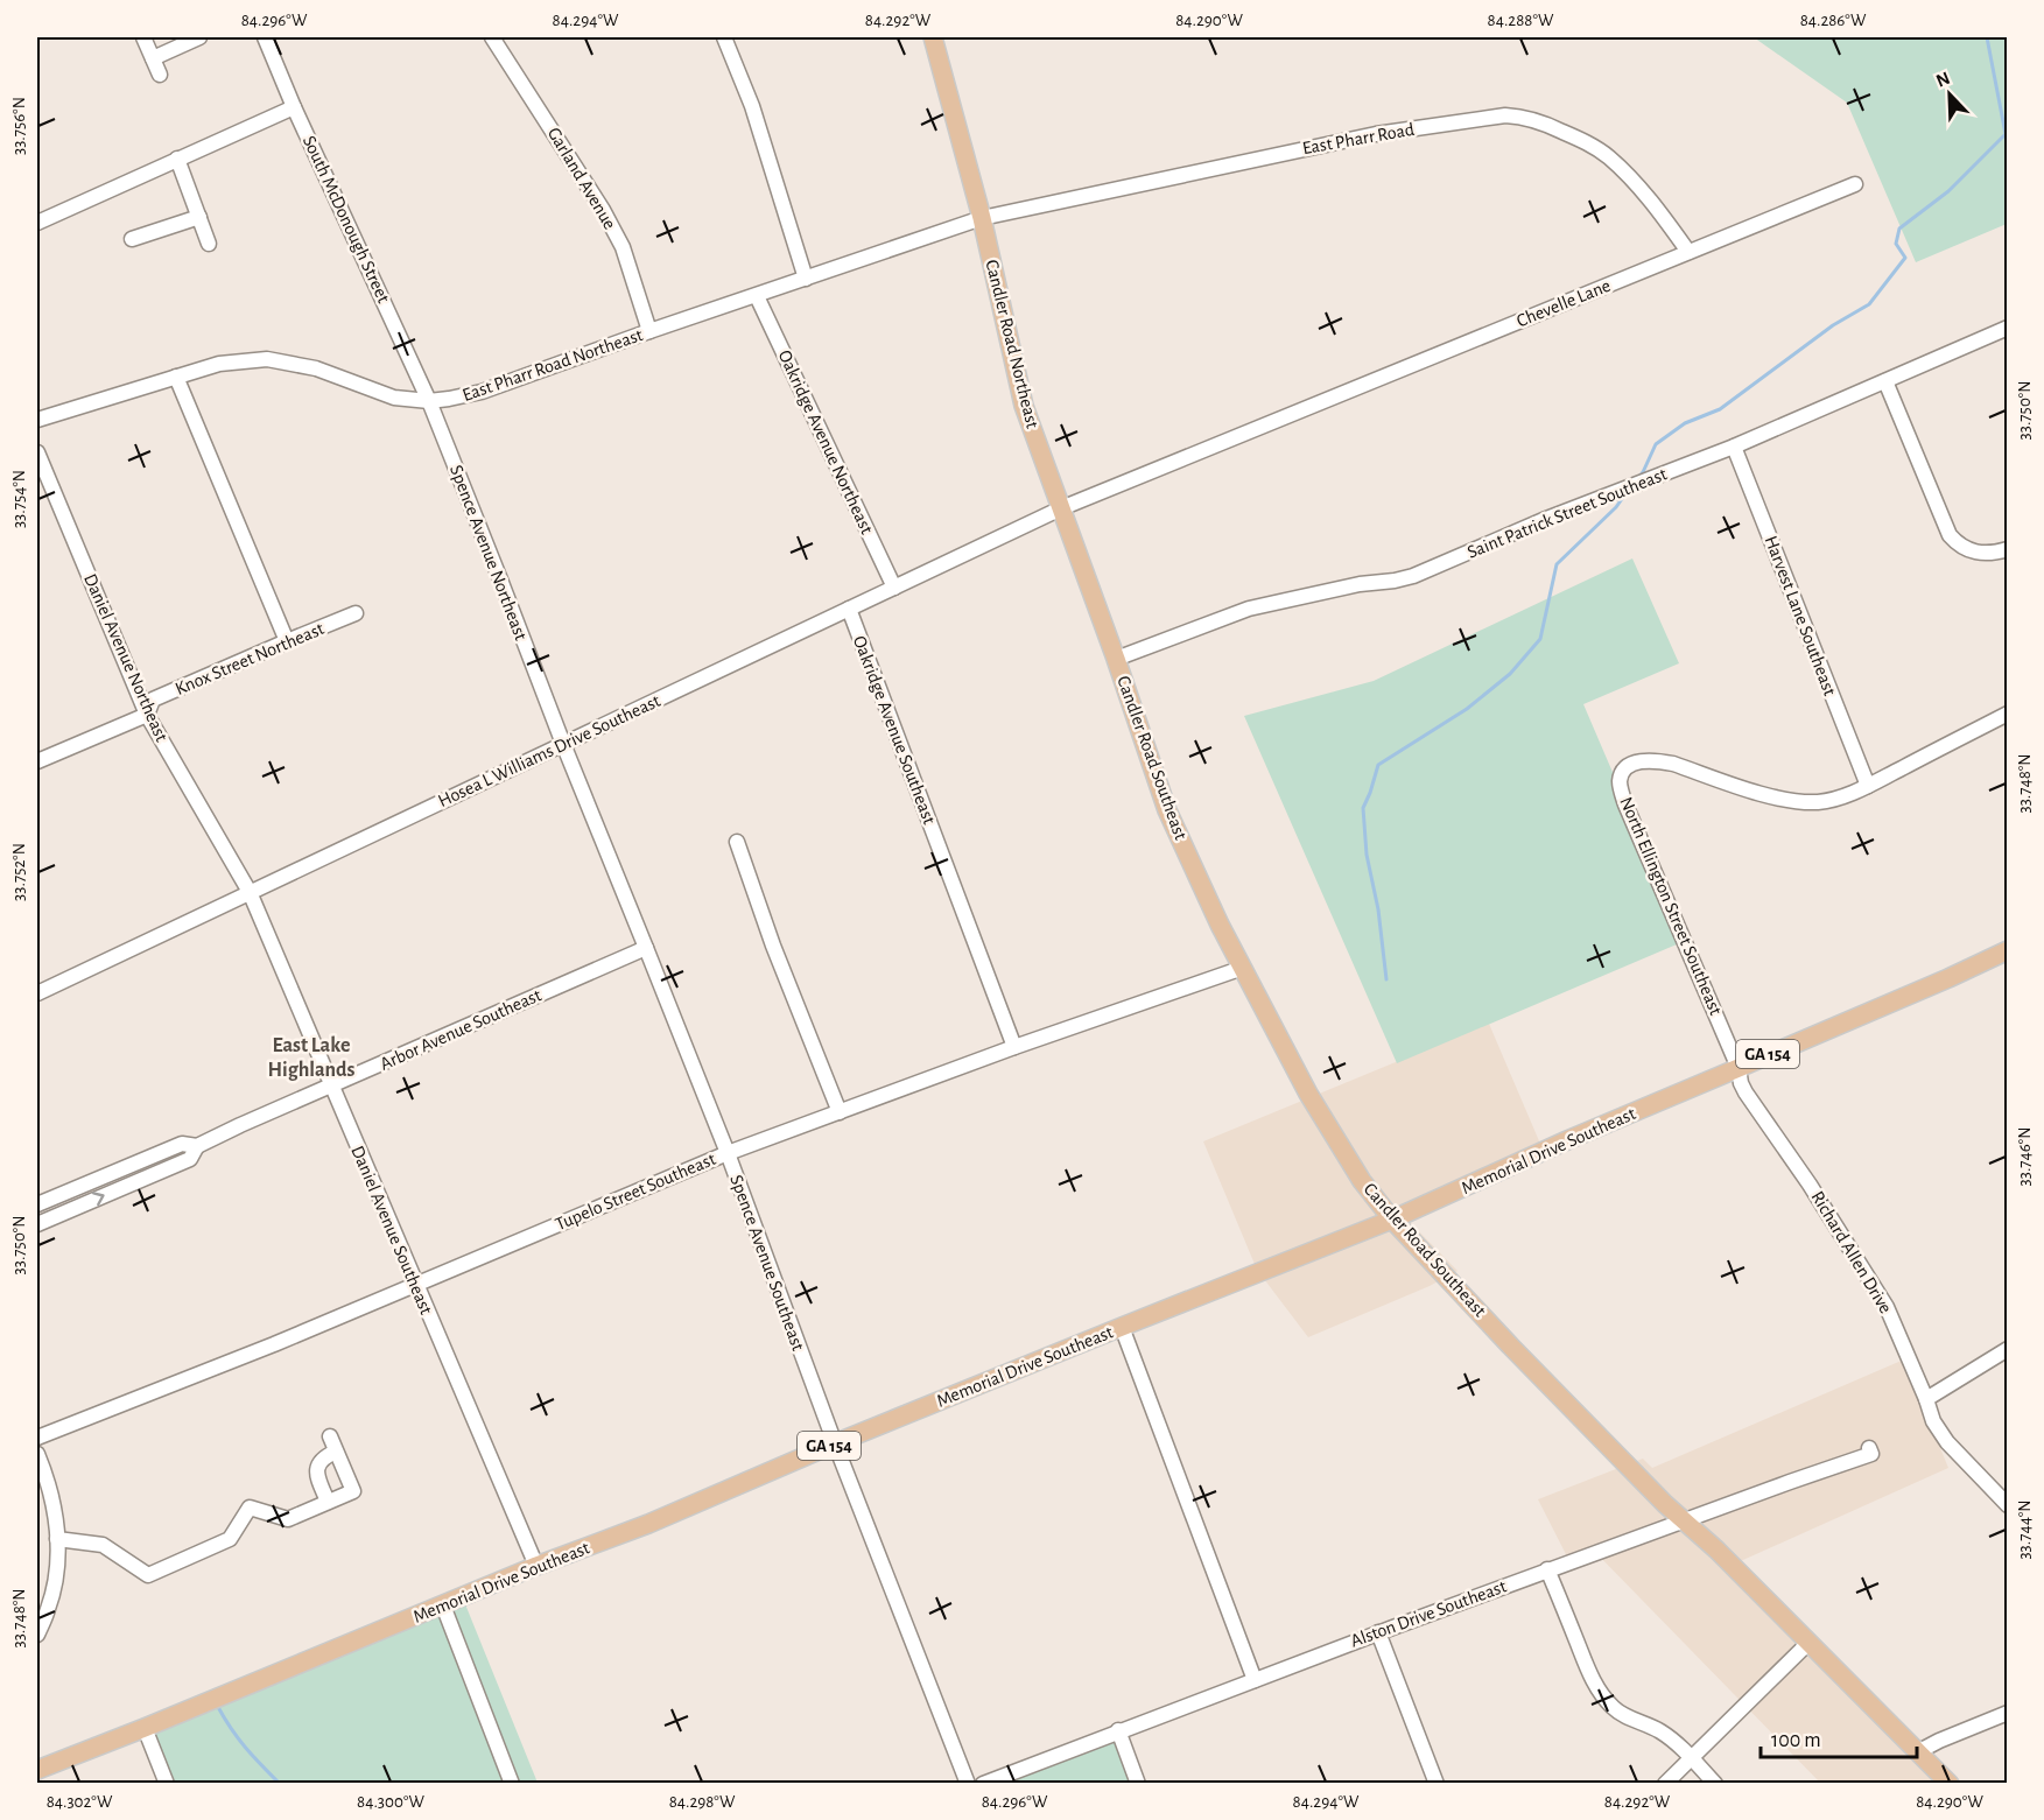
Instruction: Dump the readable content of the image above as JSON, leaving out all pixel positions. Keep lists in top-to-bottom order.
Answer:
{
  "streets": {
    "main road": [
      "Candler Road Northeast",
      "Candler Road Southeast",
      "GA 154",
      "Memorial Drive Southeast"
    ],
    "street": [
      "East Pharr Road",
      "Garland Avenue",
      "South McDonough Street",
      "Chevelle Lane",
      "East Pharr Road Northeast",
      "Oakridge Avenue Northeast",
      "Saint Patrick Street Southeast",
      "Spence Avenue Northeast",
      "Harvest Lane Southeast",
      "Daniel Avenue Northeast",
      "Knox Street Northeast",
      "Oakridge Avenue Southeast",
      "Hosea L Williams Drive Southeast",
      "North Ellington Street Southeast",
      "Arbor Avenue Southeast",
      "Tupelo Street Southeast",
      "Daniel Avenue Southeast",
      "Richard Allen Drive",
      "Spence Avenue Southeast",
      "Alston Drive Southeast"
    ]
  },
  "crossings": [
    ["East Pharr Road", "Chevelle Lane"],
    ["East Pharr Road", "Candler Road Northeast"],
    ["East Pharr Road", "East Pharr Road Northeast"],
    ["Garland Avenue", "East Pharr Road Northeast"],
    ["South McDonough Street", "East Pharr Road Northeast"],
    ["South McDonough Street", "Spence Avenue Northeast"],
    ["Chevelle Lane", "Candler Road Northeast"],
    ["Chevelle Lane", "Hosea L Williams Drive Southeast"],
    ["Chevelle Lane", "Candler Road Southeast"],
    ["Candler Road Northeast", "East Pharr Road Northeast"],
    ["Candler Road Northeast", "Hosea L Williams Drive Southeast"],
    ["Candler Road Northeast", "Candler Road Southeast"],
    ["East Pharr Road Northeast", "Oakridge Avenue Northeast"],
    ["East Pharr Road Northeast", "Spence Avenue Northeast"],
    ["Oakridge Avenue Northeast", "Hosea L Williams Drive Southeast"],
    ["Saint Patrick Street Southeast", "Harvest Lane Southeast"],
    ["Saint Patrick Street Southeast", "Candler Road Southeast"],
    ["Spence Avenue Northeast", "Hosea L Williams Drive Southeast"],
    ["Spence Avenue Northeast", "Spence Avenue Southeast"],
    ["Harvest Lane Southeast", "North Ellington Street Southeast"],
    ["Daniel Avenue Northeast", "Knox Street Northeast"],
    ["Daniel Avenue Northeast", "Hosea L Williams Drive Southeast"],
    ["Daniel Avenue Northeast", "Daniel Avenue Southeast"],
    ["Oakridge Avenue Southeast", "Hosea L Williams Drive Southeast"],
    ["Oakridge Avenue Southeast", "Tupelo Street Southeast"],
    ["Hosea L Williams Drive Southeast", "Candler Road Southeast"],
    ["Hosea L Williams Drive Southeast", "Daniel Avenue Southeast"],
    ["Hosea L Williams Drive Southeast", "Spence Avenue Southeast"],
    ["Candler Road Southeast", "Memorial Drive Southeast"],
    ["Candler Road Southeast", "Tupelo Street Southeast"],
    ["Candler Road Southeast", "Alston Drive Southeast"],
    ["North Ellington Street Southeast", "Memorial Drive Southeast"],
    ["North Ellington Street Southeast", "Richard Allen Drive"],
    ["Arbor Avenue Southeast", "Daniel Avenue Southeast"],
    ["Arbor Avenue Southeast", "Spence Avenue Southeast"],
    ["Memorial Drive Southeast", "Daniel Avenue Southeast"],
    ["Memorial Drive Southeast", "Richard Allen Drive"],
    ["Memorial Drive Southeast", "Spence Avenue Southeast"],
    ["Tupelo Street Southeast", "Daniel Avenue Southeast"],
    ["Tupelo Street Southeast", "Spence Avenue Southeast"]
  ],
  "districts": ["East Lake Highlands"],
  "scale_bar": "100 m",
  "north": "top left",
  "coordinates": [
    "84.296°W",
    "84.294°W",
    "84.292°W",
    "84.290°W",
    "84.288°W",
    "84.286°W",
    "33.756°N",
    "33.750°N",
    "33.754°N",
    "33.748°N",
    "33.752°N",
    "33.746°N",
    "33.744°N",
    "84.302°W",
    "84.300°W",
    "84.298°W"
  ]
}
